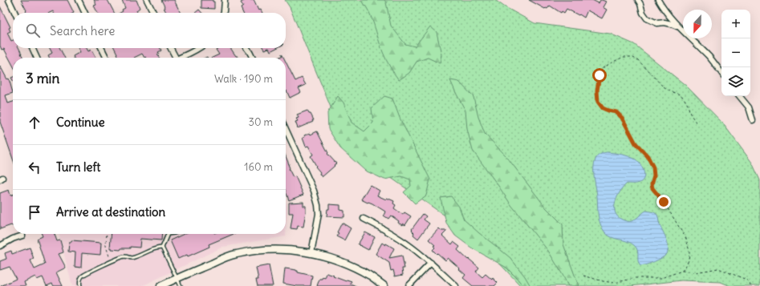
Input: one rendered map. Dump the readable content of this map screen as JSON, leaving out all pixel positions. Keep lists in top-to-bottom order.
{
  "north": "bottom",
  "page": {
    "map_buttons": ["+", "−"],
    "search": "Search here",
    "heading": ["3 min", "Walk · 190 m"],
    "list": [
      ["Continue", "30 m"],
      ["Turn left", "160 m"],
      "Arrive at destination"
    ]
  }
}
